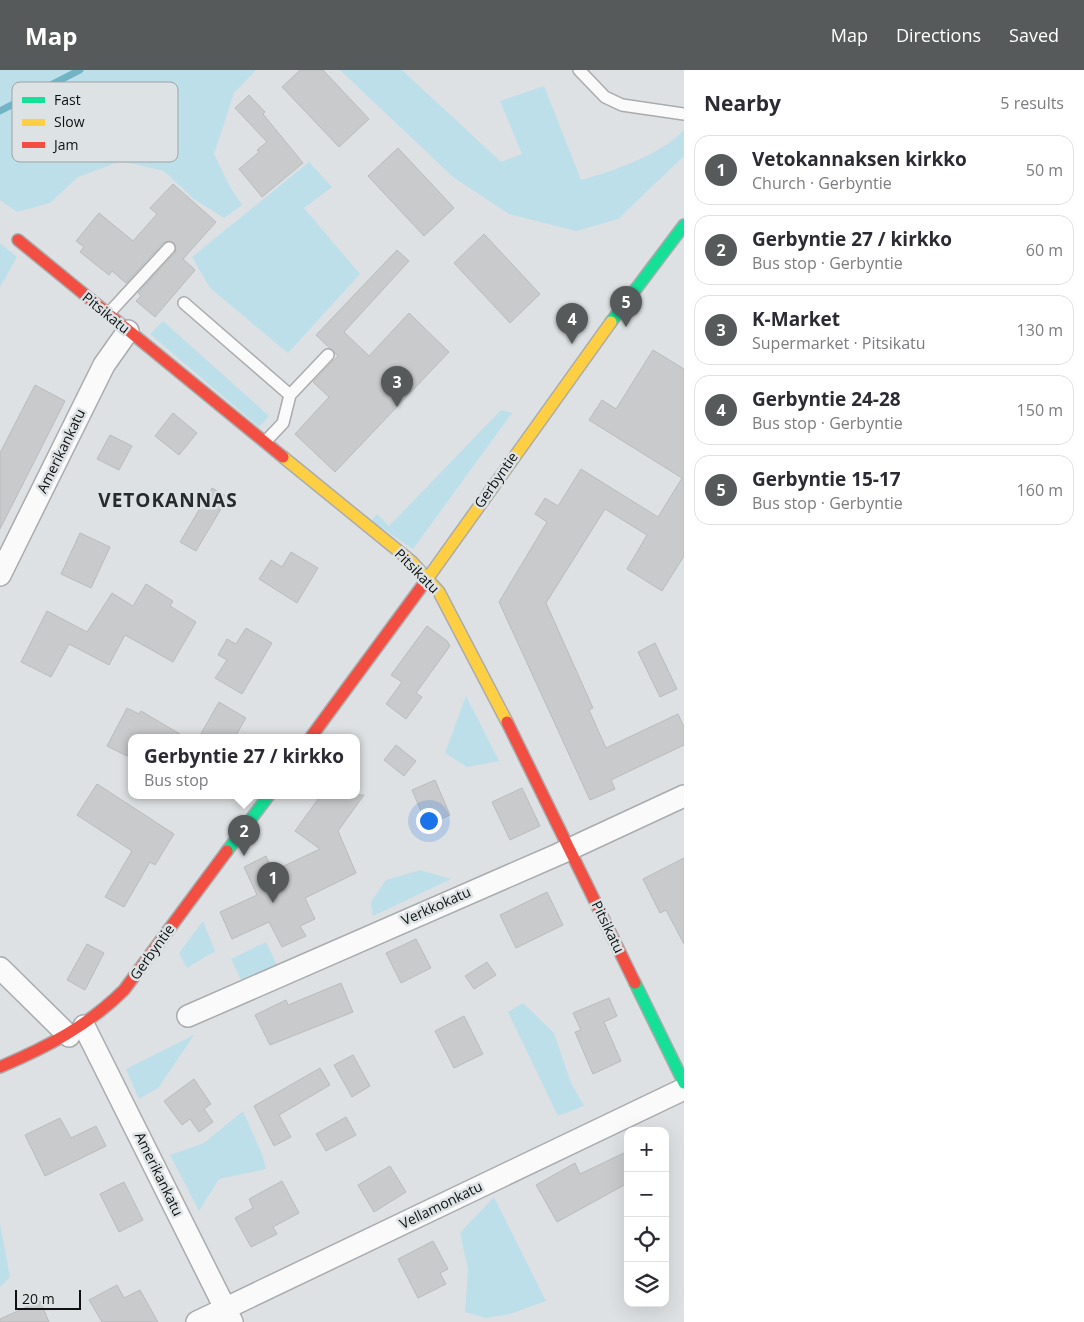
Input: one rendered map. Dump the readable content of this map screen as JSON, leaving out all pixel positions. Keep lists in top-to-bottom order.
{
  "streets": {
    "street": [
      "Pitsikatu",
      "Amerikankatu",
      "Gerbyntie",
      "Verkkokatu",
      "Vellamonkatu"
    ]
  },
  "crossings": [
    ["Pitsikatu", "Amerikankatu"],
    ["Pitsikatu", "Gerbyntie"],
    ["Pitsikatu", "Verkkokatu"],
    ["Amerikankatu", "Gerbyntie"],
    ["Amerikankatu", "Vellamonkatu"]
  ],
  "districts": ["VETOKANNAS"],
  "legend": ["Fast", "Slow", "Jam"],
  "scale_bar": "20 m",
  "page": {
    "header": "Map",
    "nav": ["Map", "Directions", "Saved"],
    "heading": ["Nearby", "5 results"],
    "list": [
      {
        "mark": "1",
        "name": "Vetokannaksen kirkko",
        "note": "Church · Gerbyntie",
        "value": "50 m"
      },
      {
        "mark": "2",
        "name": "Gerbyntie 27 / kirkko",
        "note": "Bus stop · Gerbyntie",
        "value": "60 m"
      },
      {
        "mark": "3",
        "name": "K-Market",
        "note": "Supermarket · Pitsikatu",
        "value": "130 m"
      },
      {
        "mark": "4",
        "name": "Gerbyntie 24-28",
        "note": "Bus stop · Gerbyntie",
        "value": "150 m"
      },
      {
        "mark": "5",
        "name": "Gerbyntie 15-17",
        "note": "Bus stop · Gerbyntie",
        "value": "160 m"
      }
    ],
    "pins": [
      "5",
      "4",
      "3",
      "2",
      "1"
    ],
    "popup": ["Gerbyntie 27 / kirkko", "Bus stop"],
    "map_buttons": ["+", "−"],
    "scale": "20 m"
  }
}
